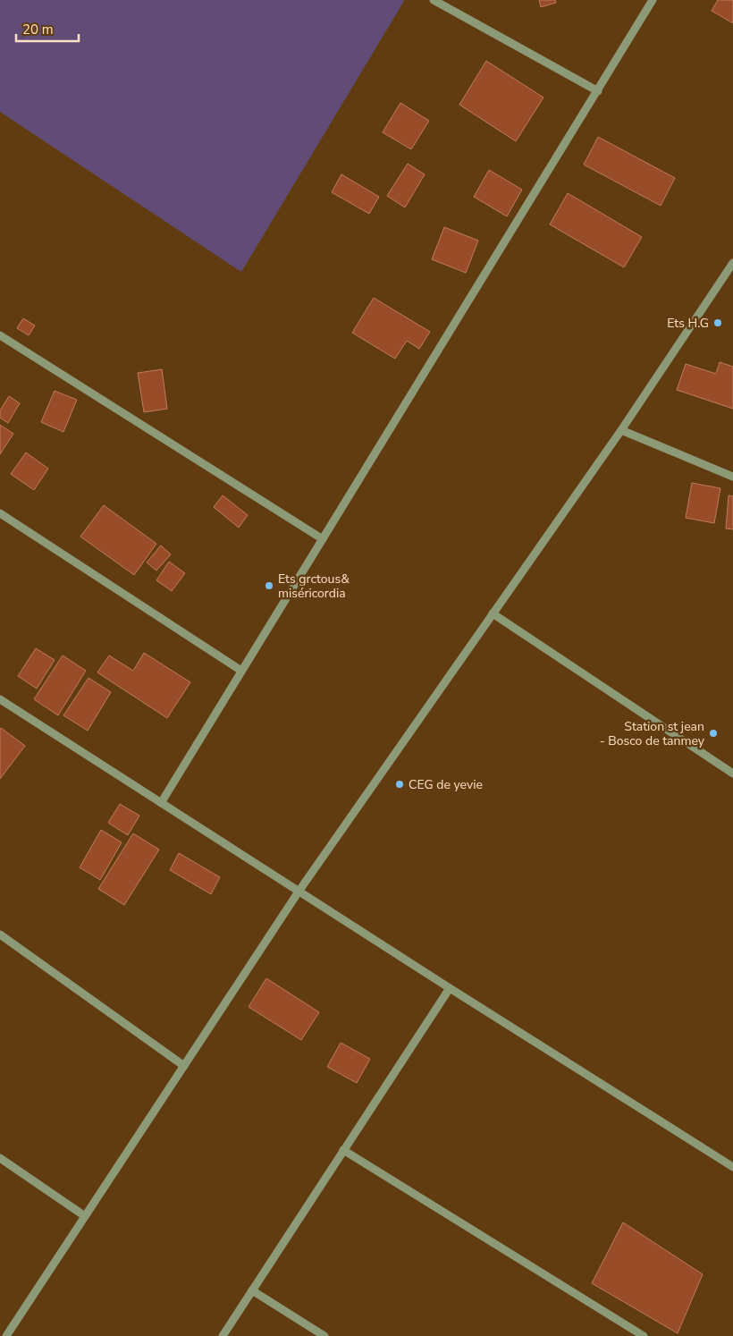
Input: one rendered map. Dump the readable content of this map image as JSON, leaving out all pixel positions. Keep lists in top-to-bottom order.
{
  "places": [
    "Ets H.G",
    "Ets grctous& miséricordia",
    "Station st jean - Bosco de tanmey",
    "CEG de yevie"
  ],
  "scale_bar": "20 m"
}
